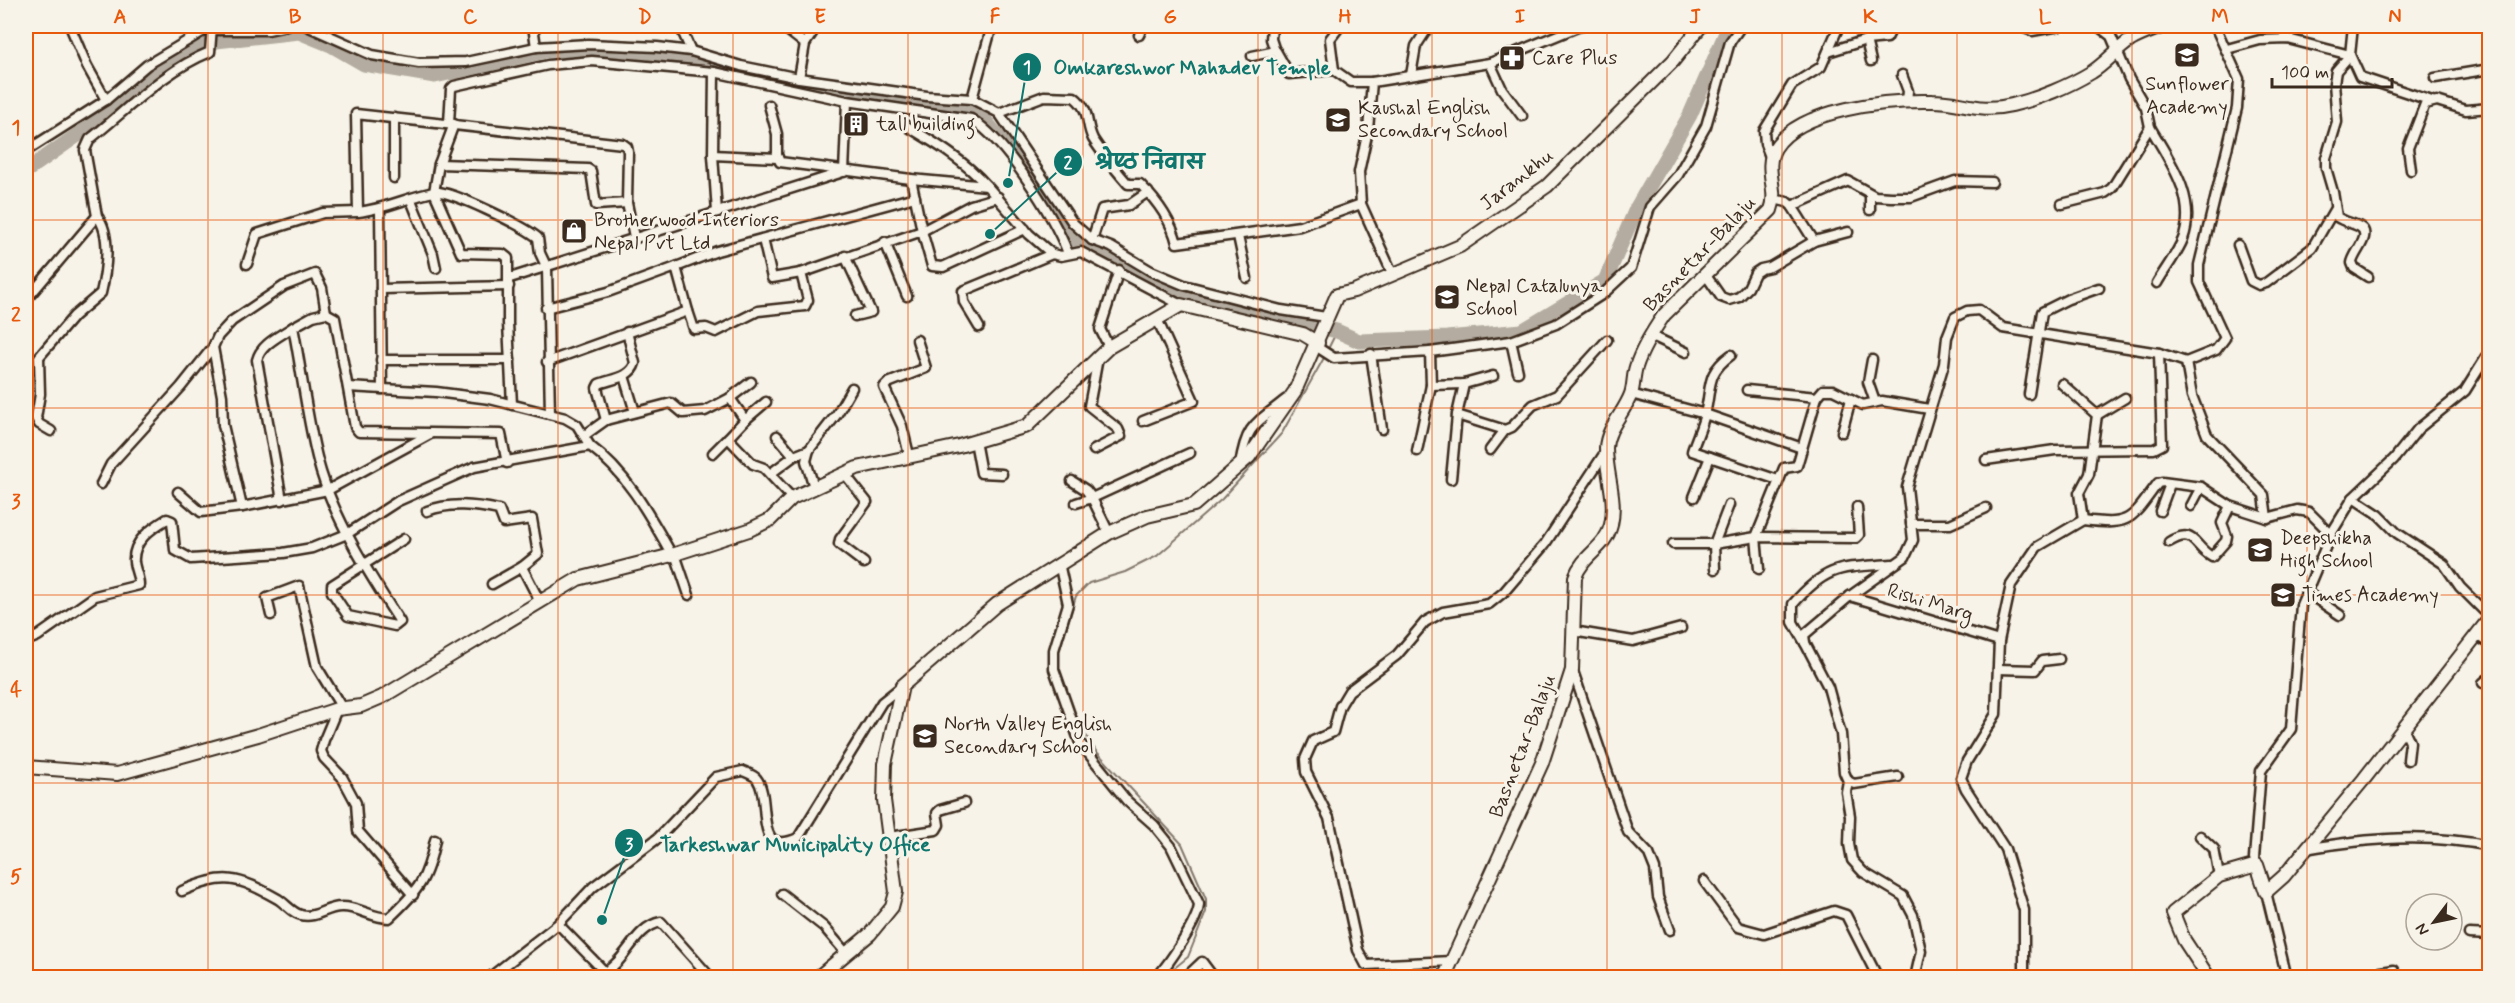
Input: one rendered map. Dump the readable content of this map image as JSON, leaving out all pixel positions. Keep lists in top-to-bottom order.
{
  "streets": {
    "street": ["Jarankhu", "Basnetar-Balaju", "Rishi Marg"]
  },
  "places": {
    "school or university": [
      "Sunflower Academy",
      "Kaushal English Secondary School",
      "Nepal Catalunya School",
      "Deepshikha High School",
      "Times Academy",
      "North Valley English Secondary School"
    ],
    "pharmacy": ["Care Plus"],
    "building": ["tall building"],
    "other": ["Omkareshwor Mahadev Temple", "श्रेष्ठ निवास", "Tarkeshwar Municipality Office"],
    "shop": ["Brotherwood Interiors Nepal Pvt Ltd"]
  },
  "scale_bar": "100 m",
  "north": "bottom left",
  "grid": {
    "columns": [
      "A",
      "B",
      "C",
      "D",
      "E",
      "F",
      "G",
      "H",
      "I",
      "J",
      "K",
      "L",
      "M",
      "N"
    ],
    "rows": [
      "1",
      "2",
      "3",
      "4",
      "5"
    ]
  }
}
